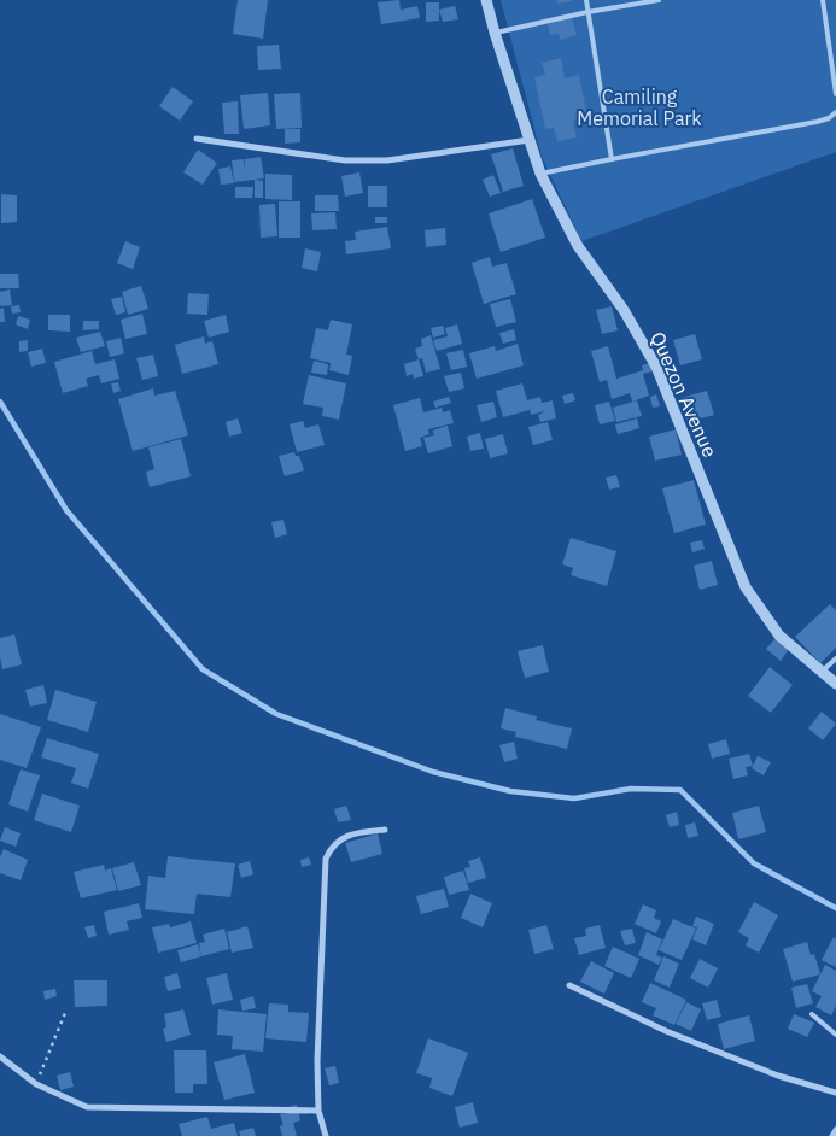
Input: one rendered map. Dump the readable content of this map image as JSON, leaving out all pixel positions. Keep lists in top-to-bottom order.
{
  "streets": {
    "street": ["Quezon Avenue"]
  },
  "parks": ["Camiling Memorial Park"]
}
